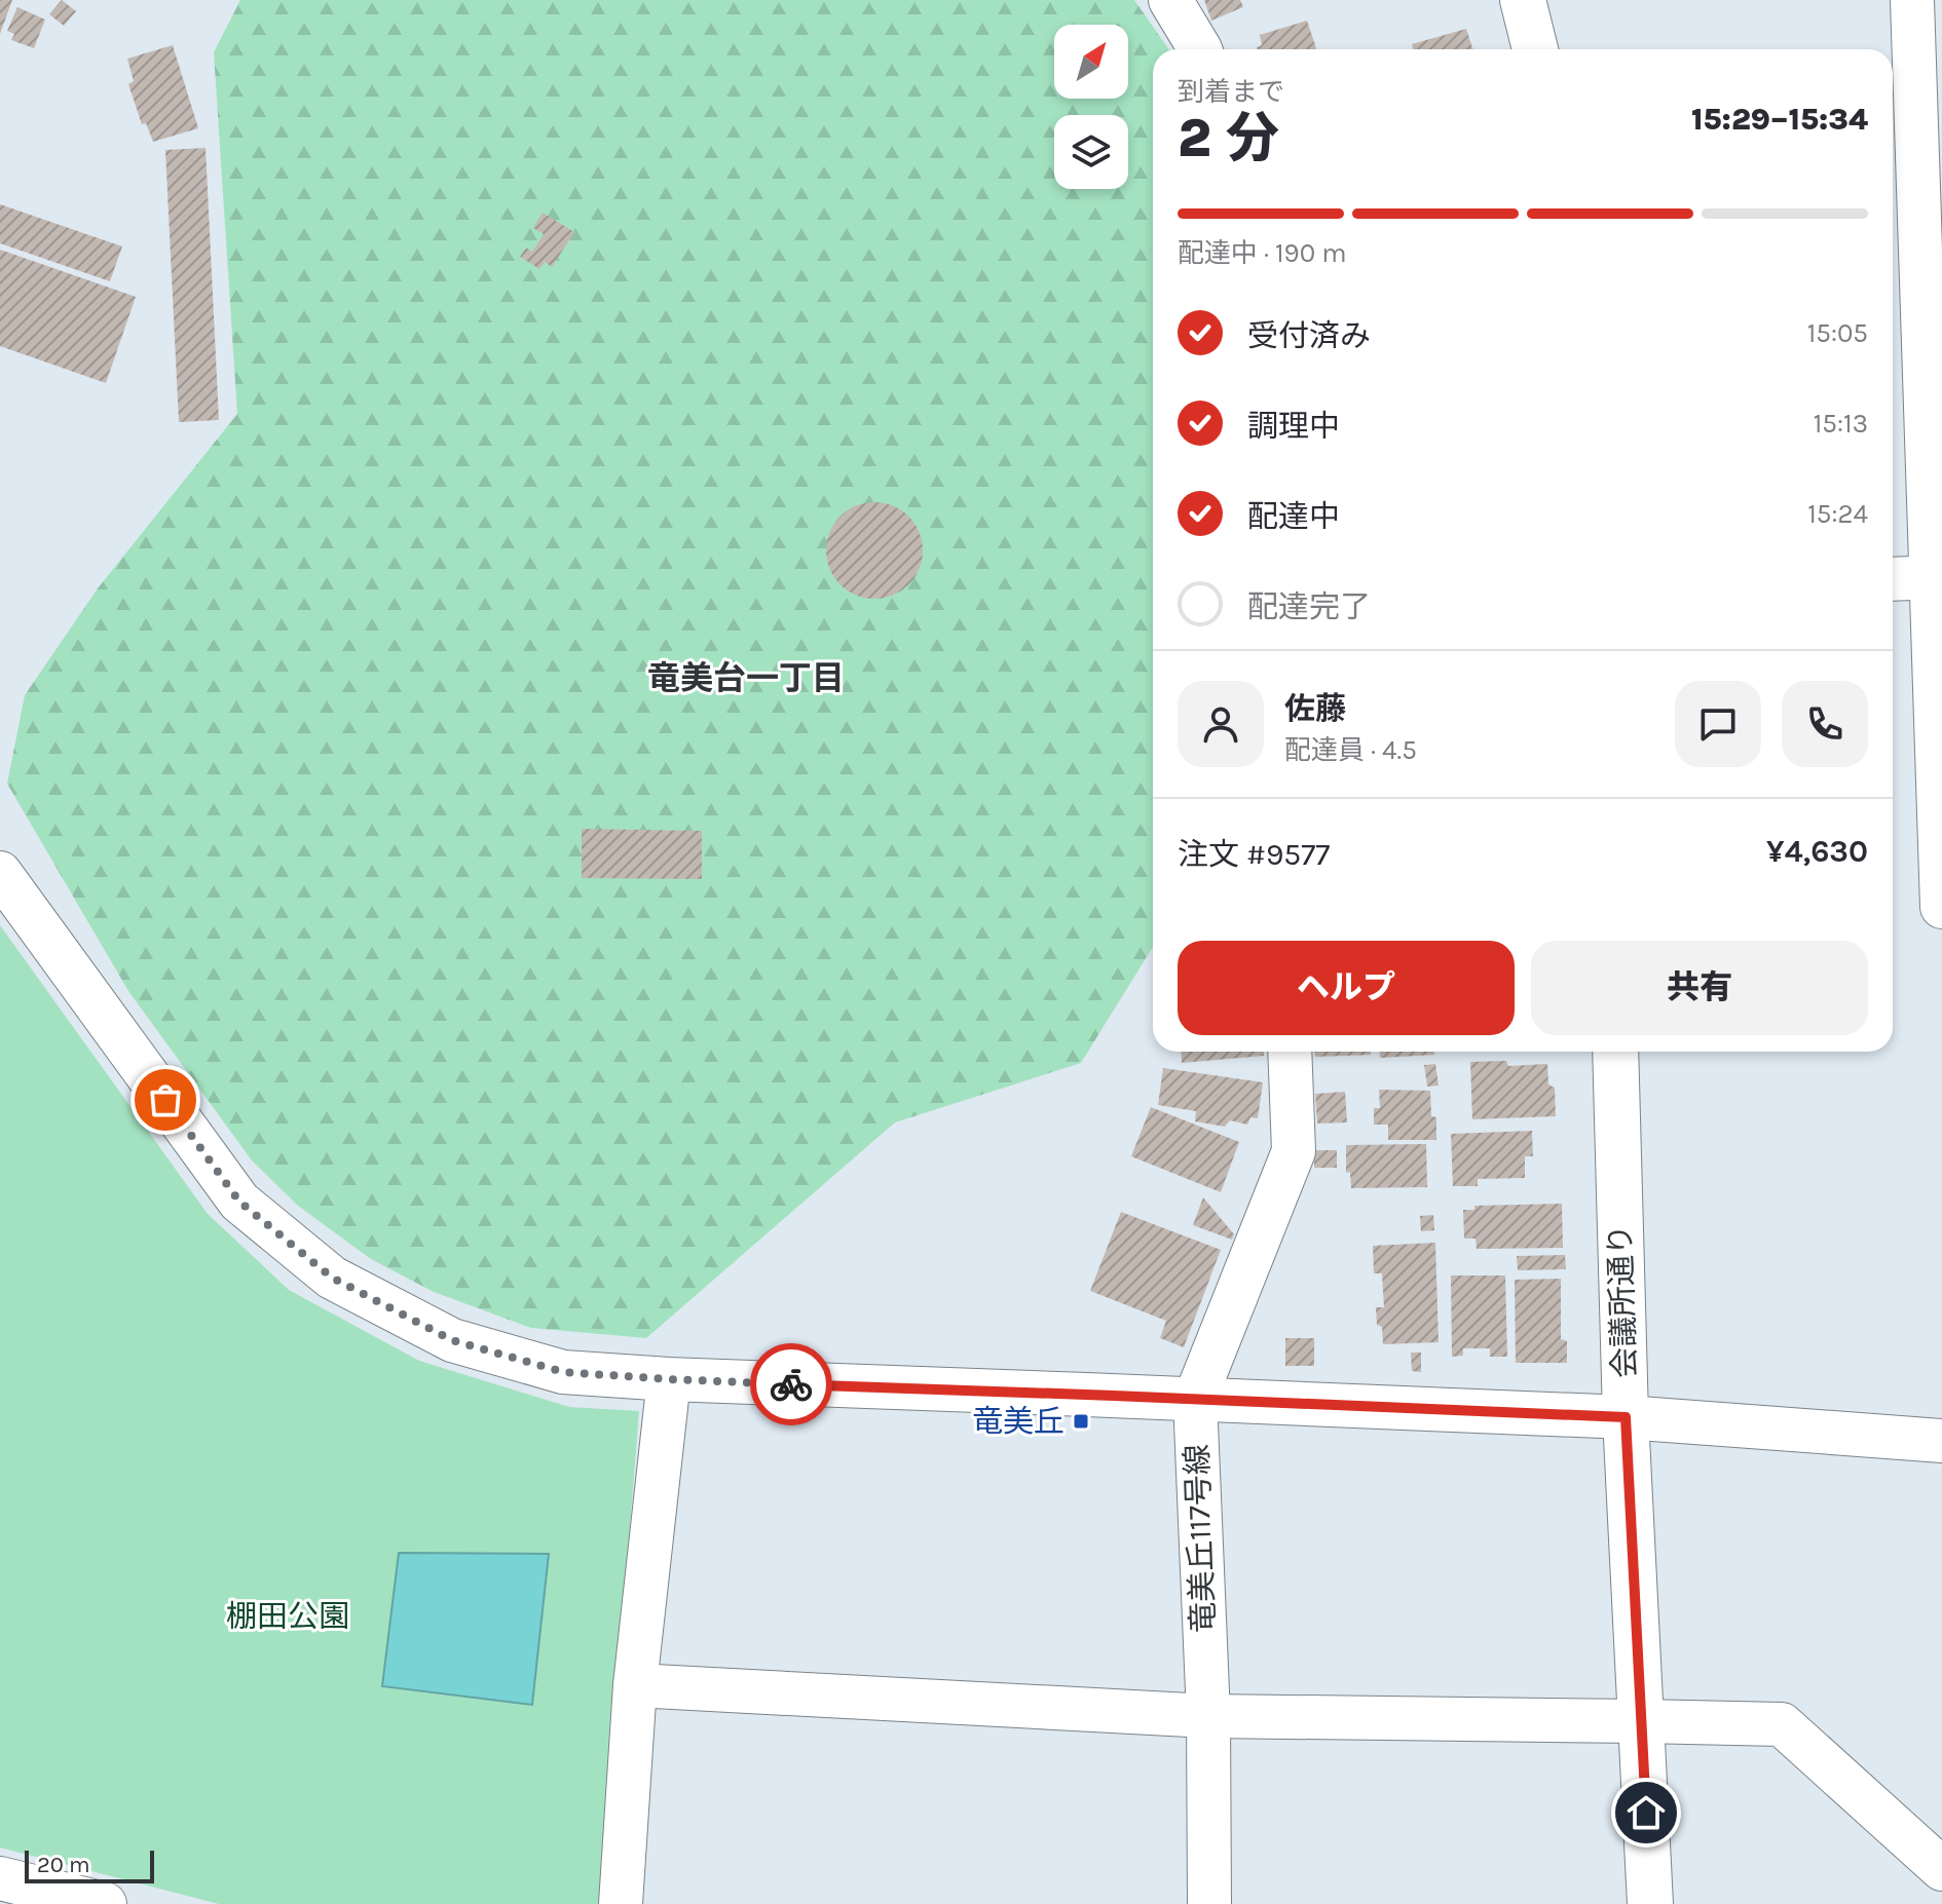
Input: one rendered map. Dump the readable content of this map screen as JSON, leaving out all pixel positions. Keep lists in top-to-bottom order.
{
  "streets": {
    "street": ["会議所通り", "竜美丘117号線"]
  },
  "districts": ["竜美台一丁目"],
  "parks": ["棚田公園"],
  "places": {
    "transit": ["竜美丘"]
  },
  "scale_bar": "20 m",
  "north": "top right",
  "page": {
    "heading": ["2 分", "到着まで", "15:29–15:34"],
    "panel": [
      "佐藤",
      "配達員 · 4.5",
      "注文 #9577",
      "¥4,630"
    ],
    "bar": "配達中 · 190 m",
    "list": [
      ["受付済み", "15:05"],
      ["調理中", "15:13"],
      ["配達中", "15:24"],
      "配達完了"
    ],
    "buttons": ["ヘルプ", "共有"],
    "scale": "20 m"
  }
}
